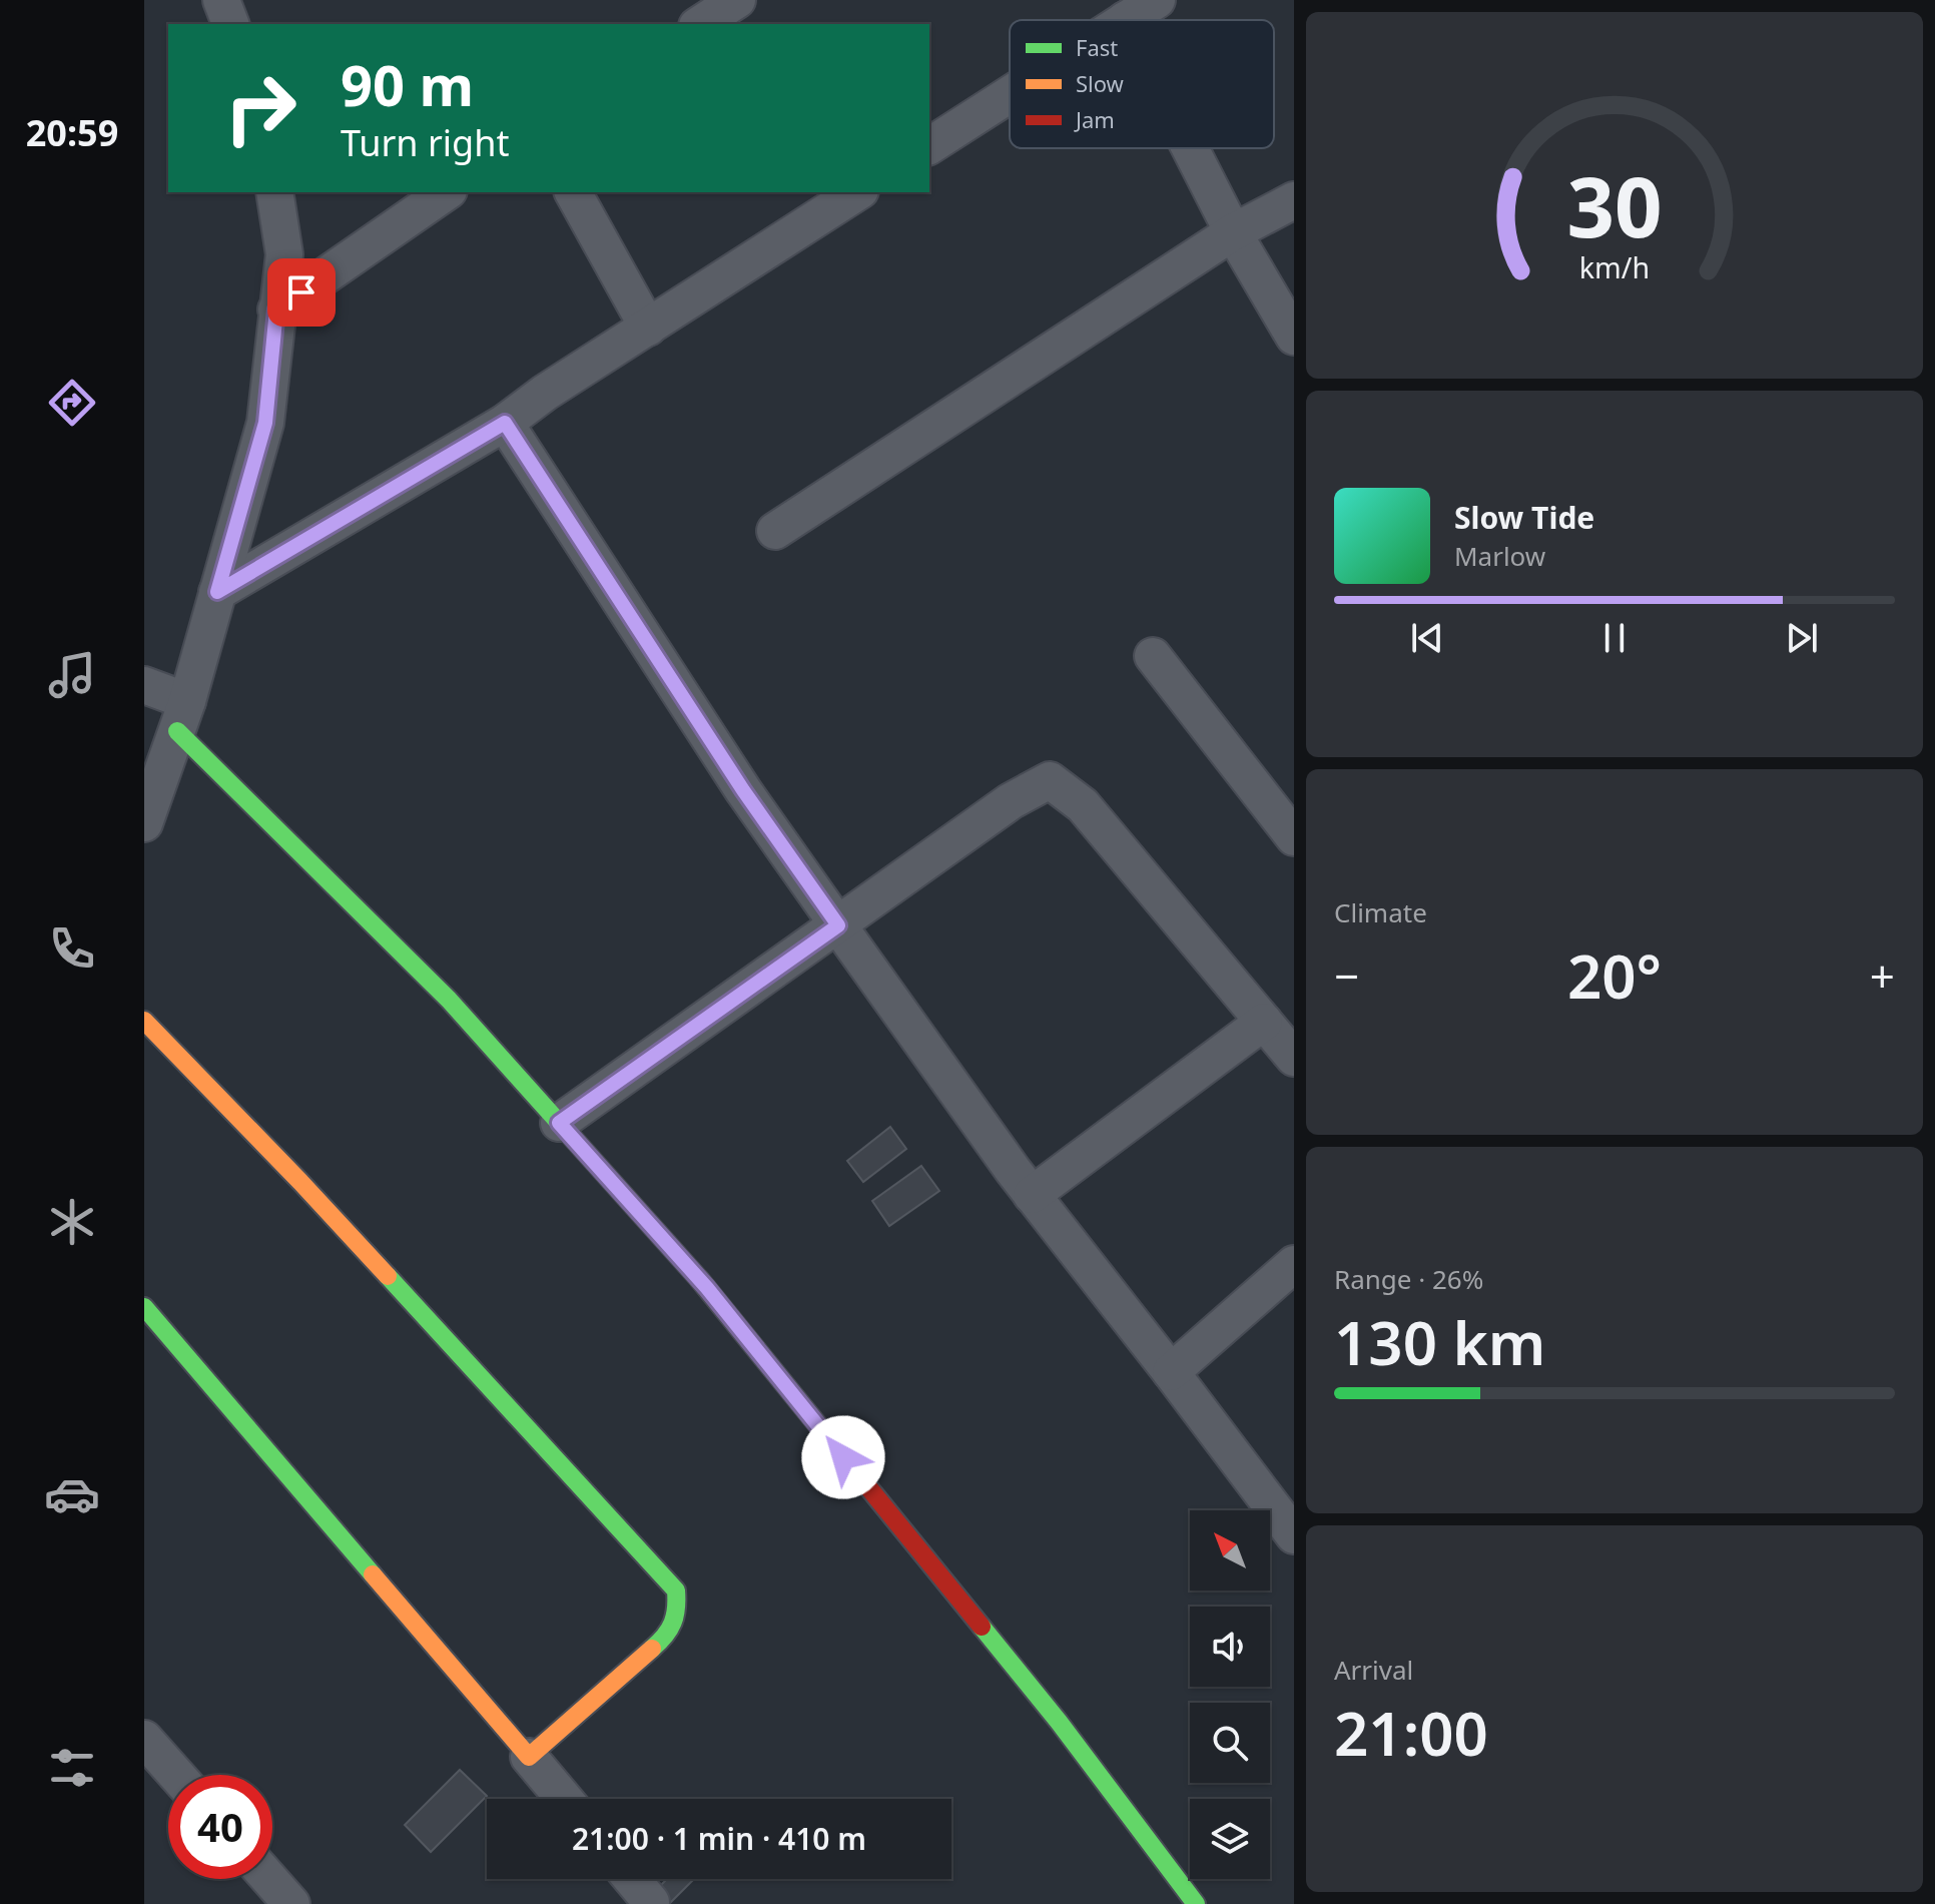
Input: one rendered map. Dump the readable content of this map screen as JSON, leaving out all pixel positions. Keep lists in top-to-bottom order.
{
  "legend": ["Fast", "Slow", "Jam"],
  "north": "top left",
  "page": {
    "tabs": "20:59",
    "turn": ["90 m", "Turn right"],
    "song": ["Slow Tide", "Marlow"],
    "tile": [
      "Climate",
      ["Range · 26%", "130 km"],
      ["Arrival", "21:00"]
    ],
    "heat": ["−", "20°", "+"],
    "limit": "40",
    "trip": "21:00 · 1 min · 410 m",
    "gauge": ["30", "km/h"]
  }
}
